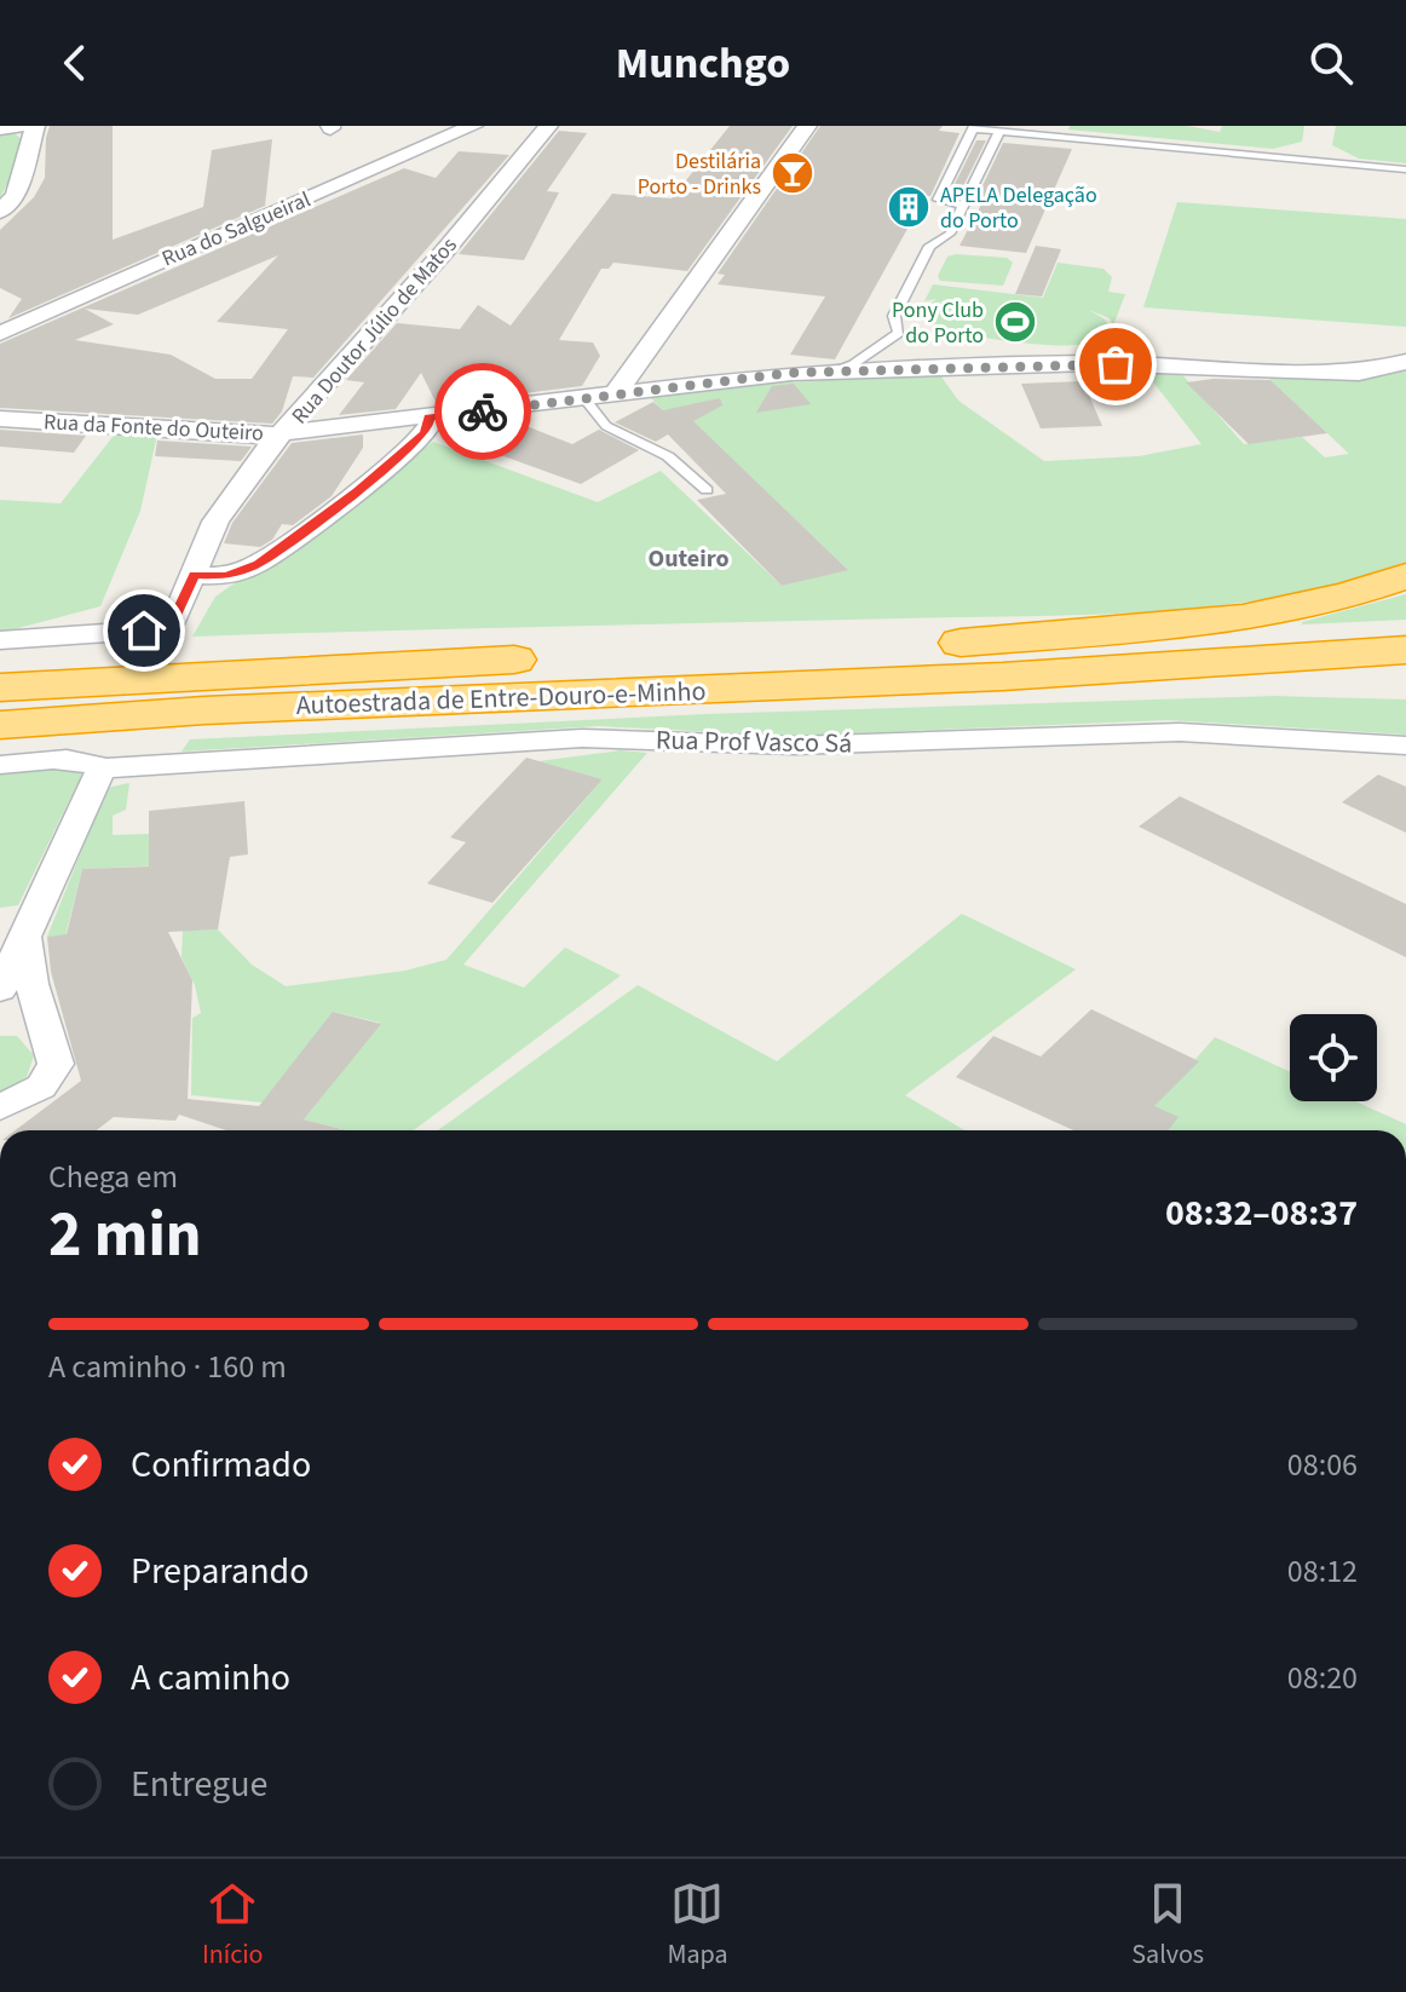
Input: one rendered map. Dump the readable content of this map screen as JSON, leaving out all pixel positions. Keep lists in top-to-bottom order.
{
  "streets": {
    "highway": ["Autoestrada de Entre-Douro-e-Minho"],
    "street": [
      "Rua do Salgueiral",
      "Rua Doutor Júlio de Matos",
      "Rua da Fonte do Outeiro",
      "Rua Prof Vasco Sá"
    ]
  },
  "crossings": [
    ["Rua Doutor Júlio de Matos", "Rua da Fonte do Outeiro"]
  ],
  "districts": ["Outeiro"],
  "places": {
    "bar": ["Destilária Porto - Drinks"],
    "building": ["APELA Delegação do Porto"],
    "sports": ["Pony Club do Porto"]
  },
  "page": {
    "header": "Munchgo",
    "heading": ["2 min", "Chega em", "08:32–08:37"],
    "bar": "A caminho · 160 m",
    "list": [
      ["Confirmado", "08:06"],
      ["Preparando", "08:12"],
      ["A caminho", "08:20"],
      "Entregue"
    ],
    "tabs": ["Início", "Mapa", "Salvos"]
  }
}
